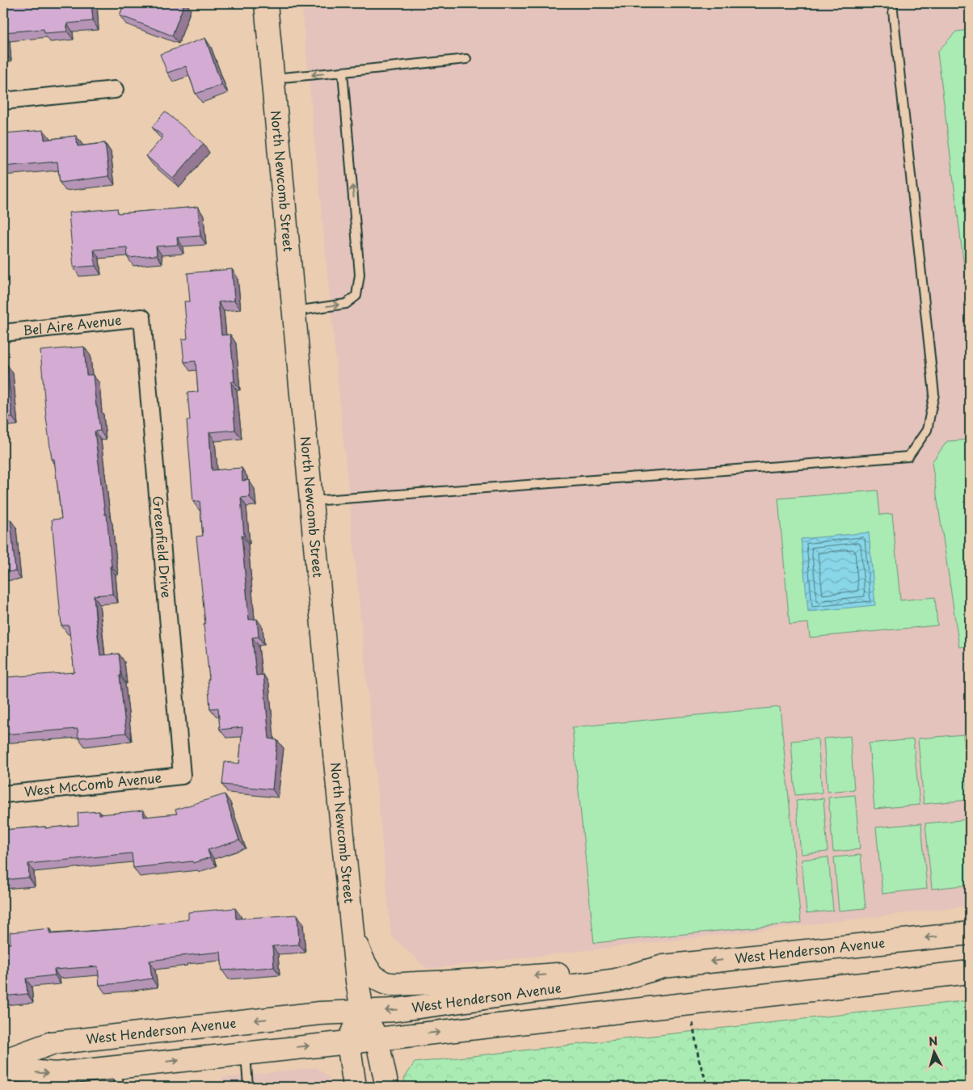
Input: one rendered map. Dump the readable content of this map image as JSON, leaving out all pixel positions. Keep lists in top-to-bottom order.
{
  "streets": {
    "main road": ["North Newcomb Street", "West Henderson Avenue"],
    "street": ["Bel Aire Avenue", "Greenfield Drive", "West McComb Avenue"]
  },
  "crossings": [
    ["North Newcomb Street", "West Henderson Avenue"],
    ["Bel Aire Avenue", "Greenfield Drive"],
    ["Greenfield Drive", "West McComb Avenue"]
  ],
  "north": "top"
}
